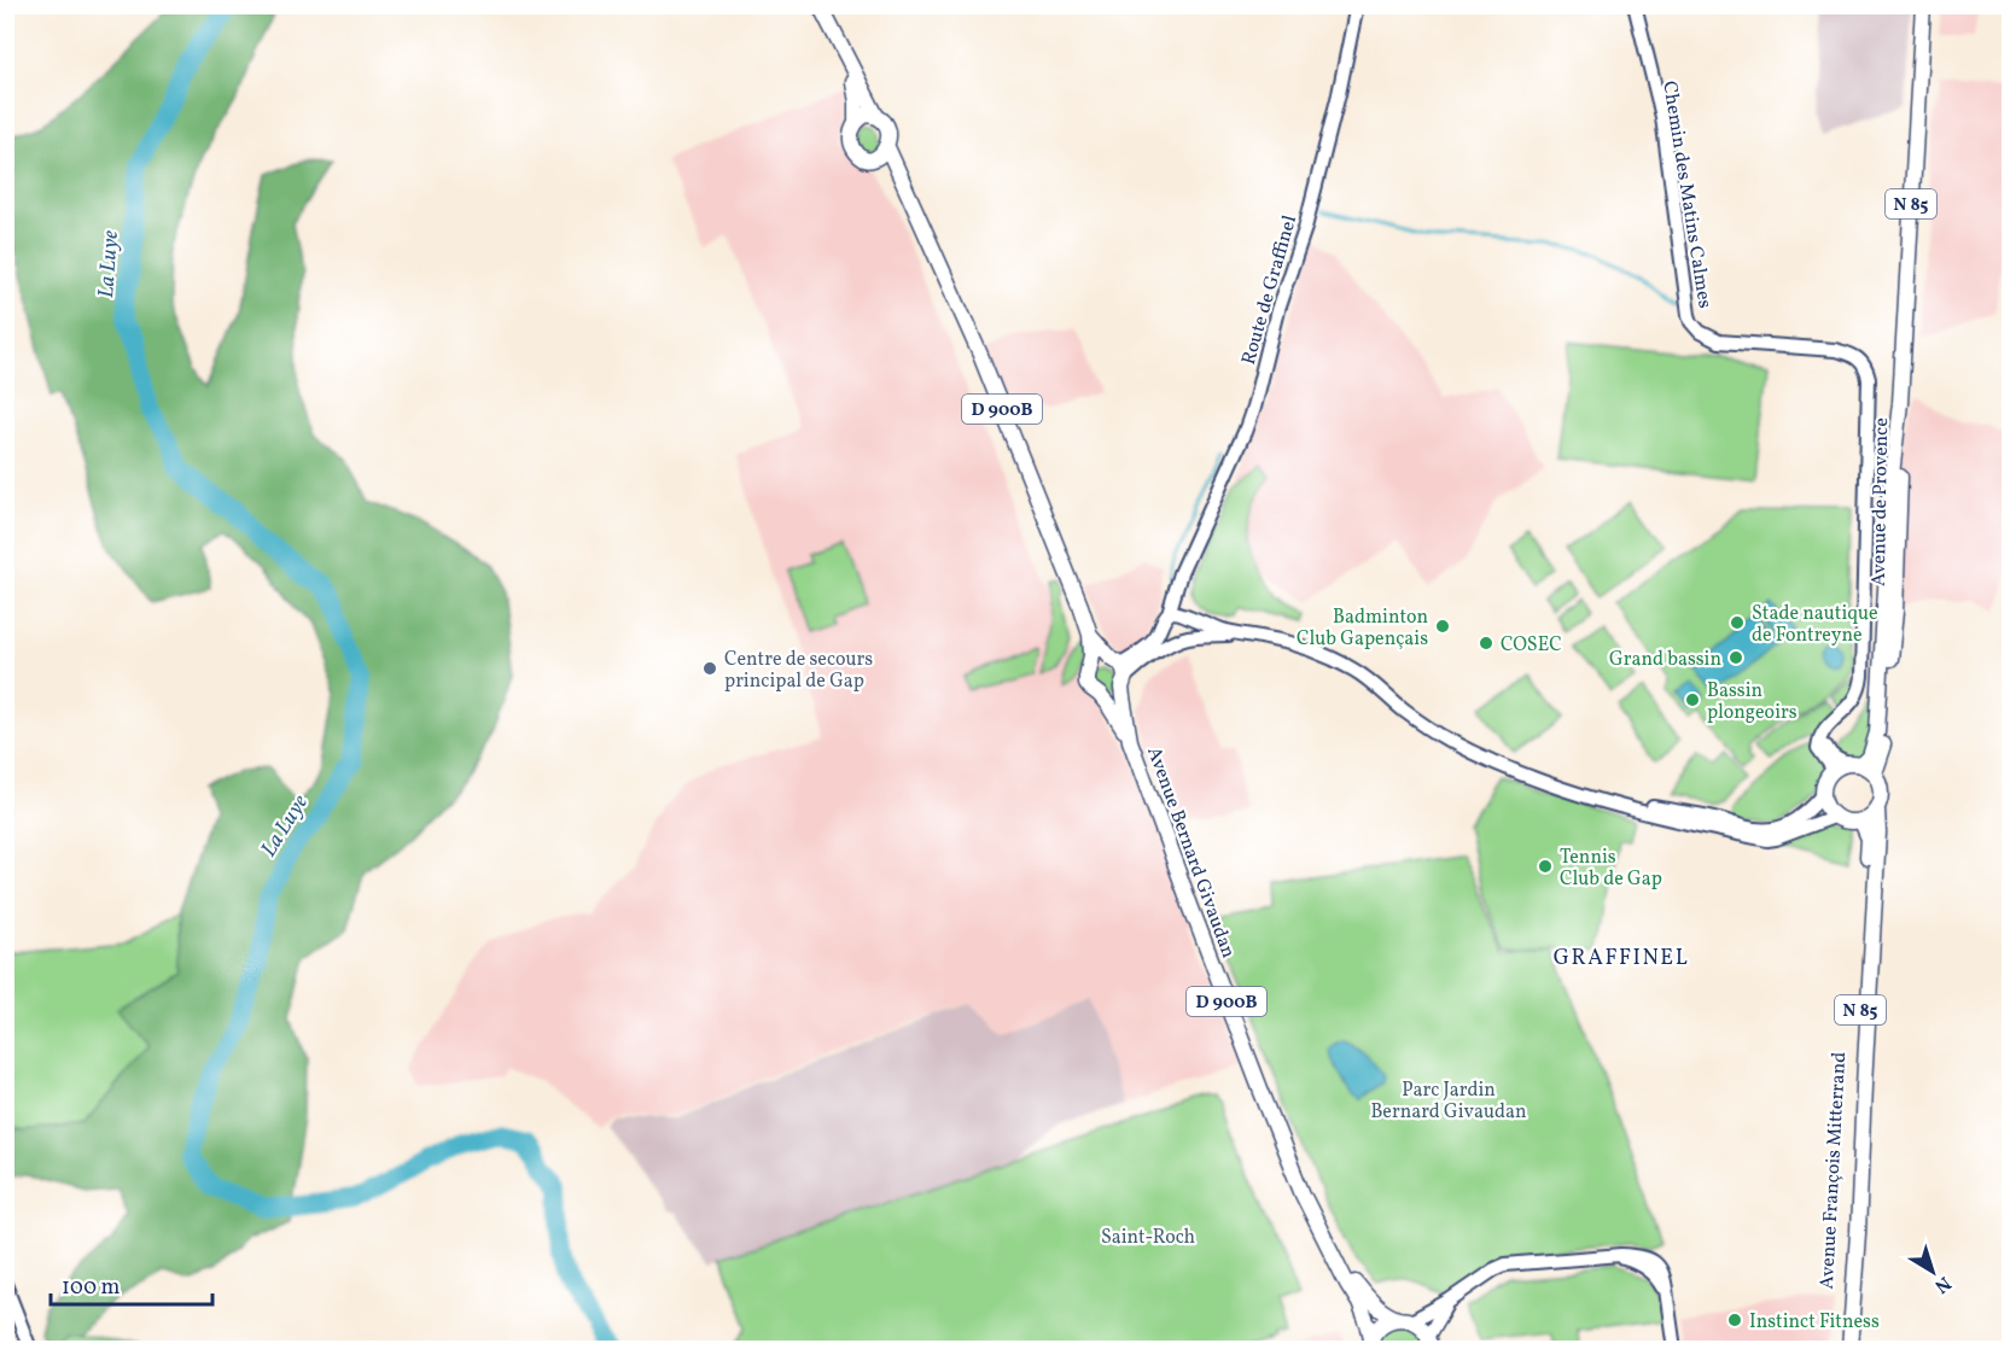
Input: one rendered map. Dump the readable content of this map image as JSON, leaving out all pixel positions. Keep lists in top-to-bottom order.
{
  "streets": {
    "main road": [
      "N 85",
      "D 900B",
      "Avenue de Provence",
      "Avenue Bernard Givaudan",
      "Avenue François Mitterrand"
    ],
    "street": ["Chemin des Matins Calmes", "Route de Graffinel"]
  },
  "crossings": [
    ["Chemin des Matins Calmes", "N 85"],
    ["Chemin des Matins Calmes", "Avenue de Provence"],
    ["Chemin des Matins Calmes", "Avenue François Mitterrand"],
    ["N 85", "Avenue de Provence"],
    ["N 85", "Avenue François Mitterrand"],
    ["D 900B", "Avenue Bernard Givaudan"],
    ["Avenue de Provence", "Avenue François Mitterrand"]
  ],
  "districts": ["GRAFFINEL"],
  "water": ["La Luye"],
  "parks": ["Parc Jardin Bernard Givaudan", "Saint-Roch"],
  "places": [
    "Stade nautique de Fontreyne",
    "Badminton Club Gapençais",
    "COSEC",
    "Grand bassin",
    "Centre de secours principal de Gap",
    "Bassin plongeoirs",
    "Tennis Club de Gap",
    "Instinct Fitness"
  ],
  "scale_bar": "100 m",
  "north": "bottom right"
}
